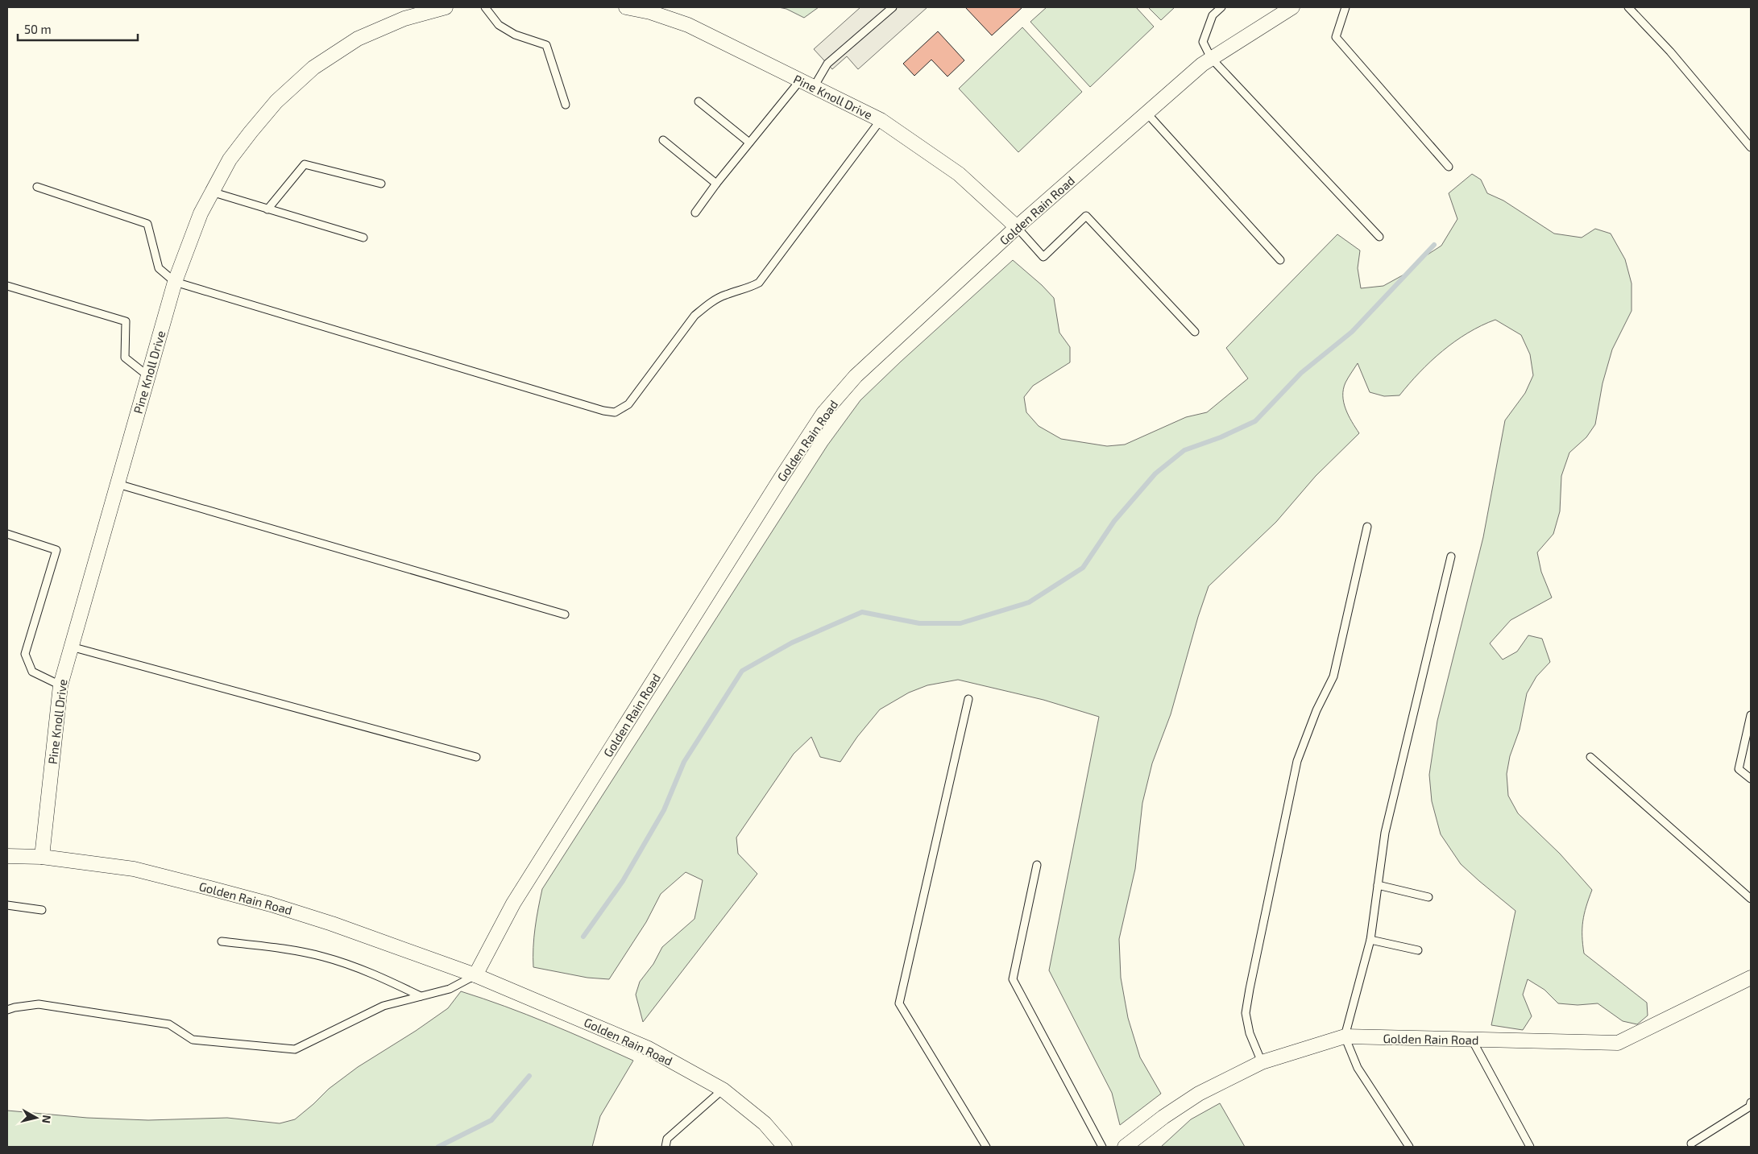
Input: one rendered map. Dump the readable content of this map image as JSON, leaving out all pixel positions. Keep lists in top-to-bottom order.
{
  "streets": {
    "street": ["Pine Knoll Drive", "Golden Rain Road"]
  },
  "crossings": [
    ["Pine Knoll Drive", "Golden Rain Road"]
  ],
  "scale_bar": "50 m",
  "north": "right"
}
